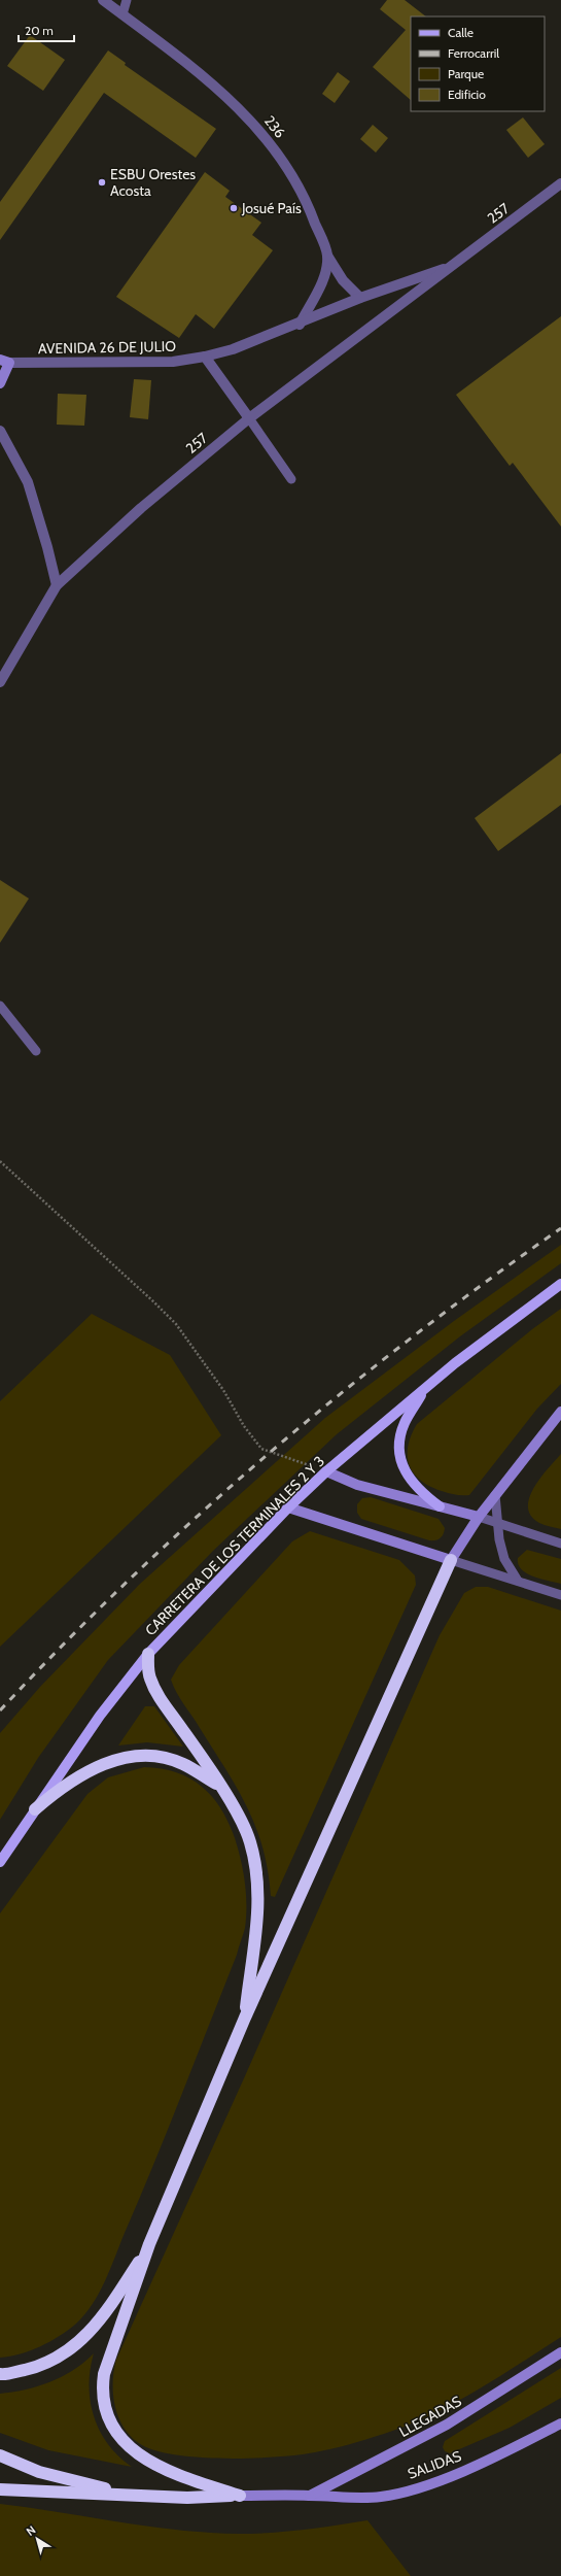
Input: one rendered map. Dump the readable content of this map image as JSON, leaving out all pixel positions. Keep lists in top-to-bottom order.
{
  "streets": {
    "main road": [
      "AVENIDA 26 DE JULIO",
      "CARRETERA DE LOS TERMINALES 2 Y 3",
      "LLEGADAS",
      "SALIDAS"
    ],
    "street": ["236", "257"]
  },
  "crossings": [
    ["236", "257"],
    ["257", "AVENIDA 26 DE JULIO"],
    ["LLEGADAS", "SALIDAS"]
  ],
  "places": ["ESBU Orestes Acosta", "Josué País"],
  "legend": [
    "Calle",
    "Ferrocarril",
    "Parque",
    "Edificio"
  ],
  "scale_bar": "20 m",
  "north": "top left"
}
